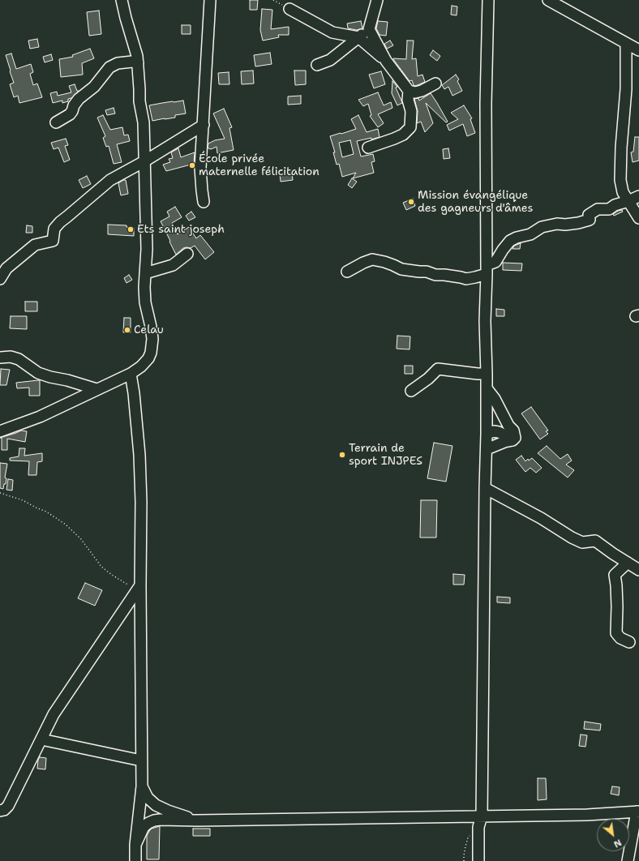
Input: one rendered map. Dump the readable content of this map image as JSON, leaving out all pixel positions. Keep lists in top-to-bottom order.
{
  "places": [
    "École privée maternelle félicitation",
    "Mission évangélique des gagneurs d'âmes",
    "Ets saint joseph",
    "Celau",
    "Terrain de sport INJPES"
  ],
  "north": "bottom right"
}
